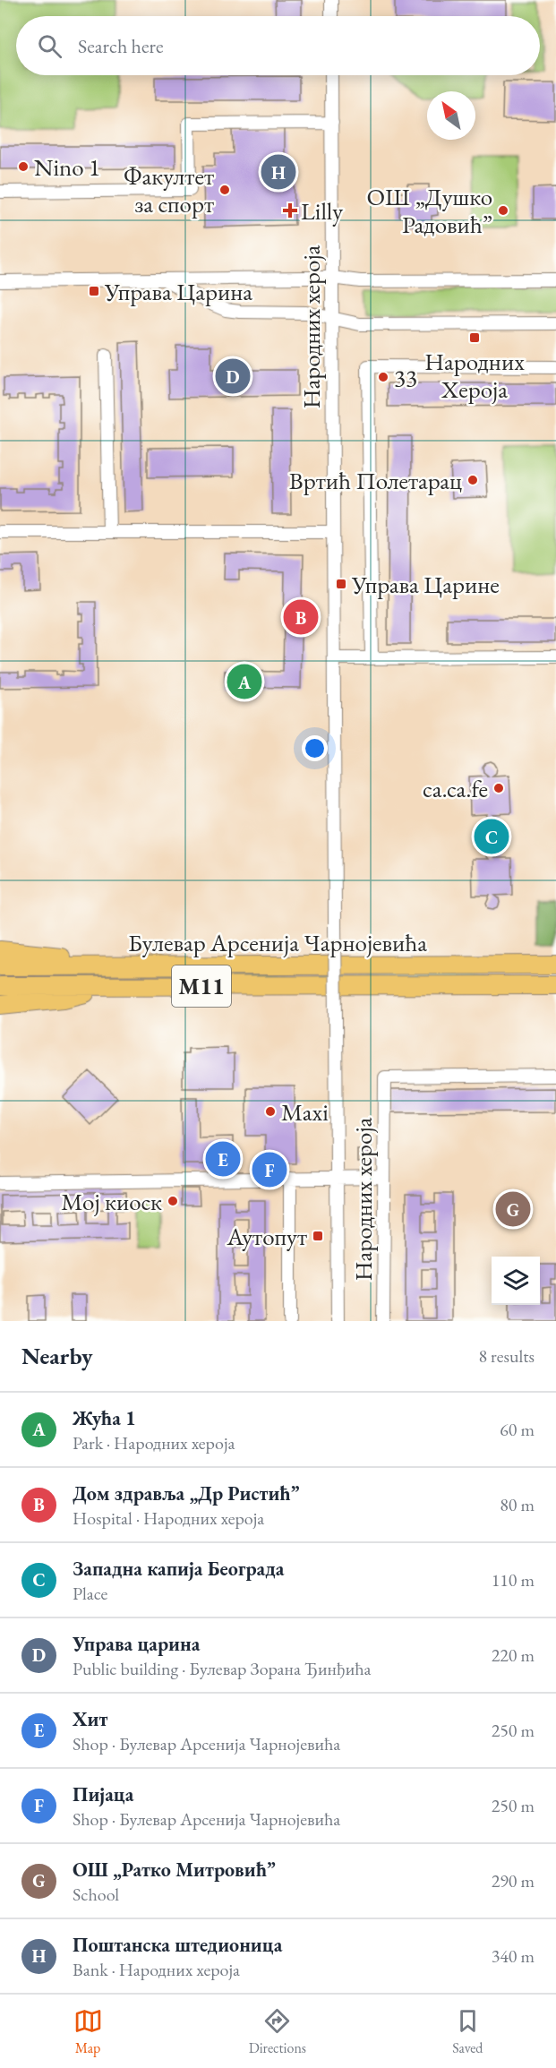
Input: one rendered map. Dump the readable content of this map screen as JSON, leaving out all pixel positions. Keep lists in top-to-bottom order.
{
  "streets": {
    "highway": ["Булевар Арсенија Чарнојевића", "M11"],
    "street": ["Народних хероја"]
  },
  "places": {
    "other": [
      "Nino 1",
      "Факултет за спорт",
      "ОШ „Душко Радовић”",
      "33",
      "Вртић Полетарац",
      "ca.ca.fe",
      "Maxi",
      "Мој киоск"
    ],
    "health": ["Lilly"],
    "transit": [
      "Управа Царина",
      "Народних Хероја",
      "Управа Царине",
      "Аутопут"
    ]
  },
  "north": "top left",
  "page": {
    "search": "Search here",
    "pins": [
      "H",
      "D",
      "B",
      "A",
      "C",
      "E",
      "F",
      "G"
    ],
    "heading": ["Nearby", "8 results"],
    "list": [
      {
        "mark": "A",
        "name": "Жућа 1",
        "note": "Park · Народних хероја",
        "value": "60 m"
      },
      {
        "mark": "B",
        "name": "Дом здравља „Др Ристић”",
        "note": "Hospital · Народних хероја",
        "value": "80 m"
      },
      {
        "mark": "C",
        "name": "Западна капија Београда",
        "note": "Place",
        "value": "110 m"
      },
      {
        "mark": "D",
        "name": "Управа царина",
        "note": "Public building · Булевар Зорана Ђинђића",
        "value": "220 m"
      },
      {
        "mark": "E",
        "name": "Хит",
        "note": "Shop · Булевар Арсенија Чарнојевића",
        "value": "250 m"
      },
      {
        "mark": "F",
        "name": "Пијаца",
        "note": "Shop · Булевар Арсенија Чарнојевића",
        "value": "250 m"
      },
      {
        "mark": "G",
        "name": "ОШ „Ратко Митровић”",
        "note": "School",
        "value": "290 m"
      },
      {
        "mark": "H",
        "name": "Поштанска штедионица",
        "note": "Bank · Народних хероја",
        "value": "340 m"
      }
    ],
    "nav": ["Map", "Directions", "Saved"]
  }
}
